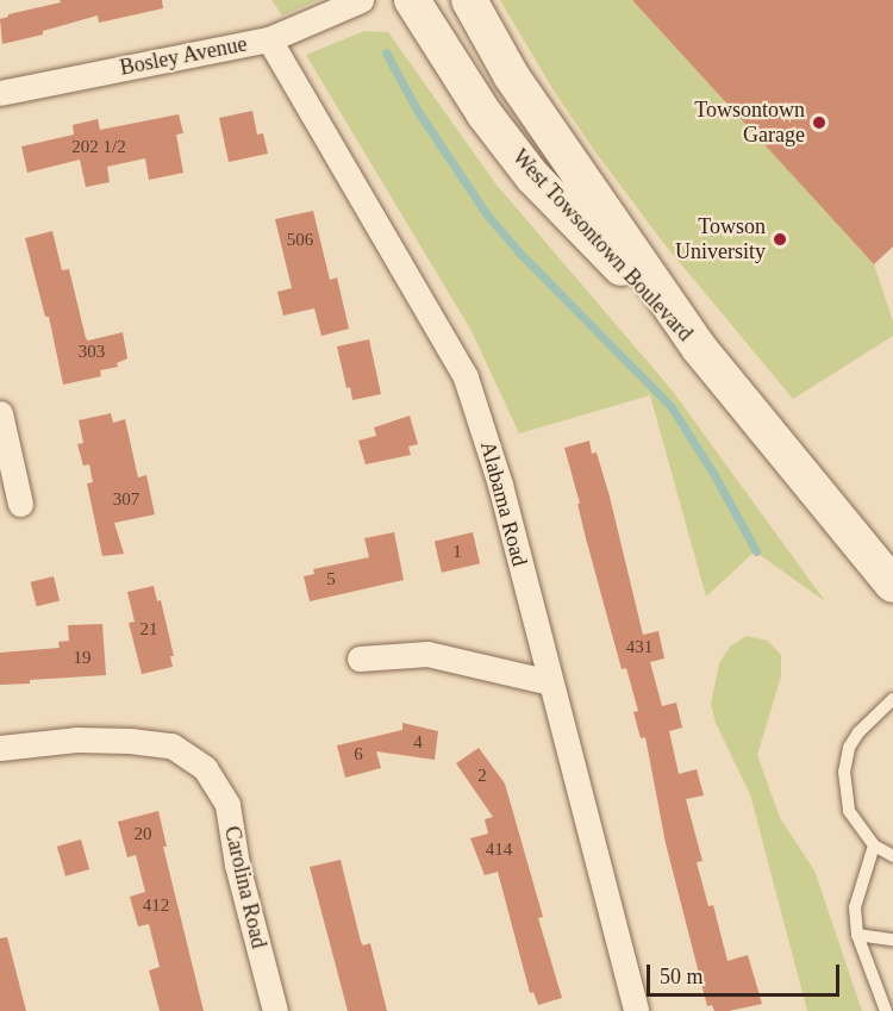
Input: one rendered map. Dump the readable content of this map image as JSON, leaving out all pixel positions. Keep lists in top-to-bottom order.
{
  "streets": {
    "main road": ["West Towsontown Boulevard"],
    "street": ["Bosley Avenue", "Alabama Road", "Carolina Road"]
  },
  "crossings": [
    ["Bosley Avenue", "Alabama Road"]
  ],
  "places": ["Towsontown Garage", "Towson University"],
  "house_numbers": [
    "202 1/2",
    "506",
    "303",
    "307",
    "1",
    "5",
    "21",
    "431",
    "19",
    "4",
    "6",
    "2",
    "20",
    "414",
    "412"
  ],
  "scale_bar": "50 m"
}
